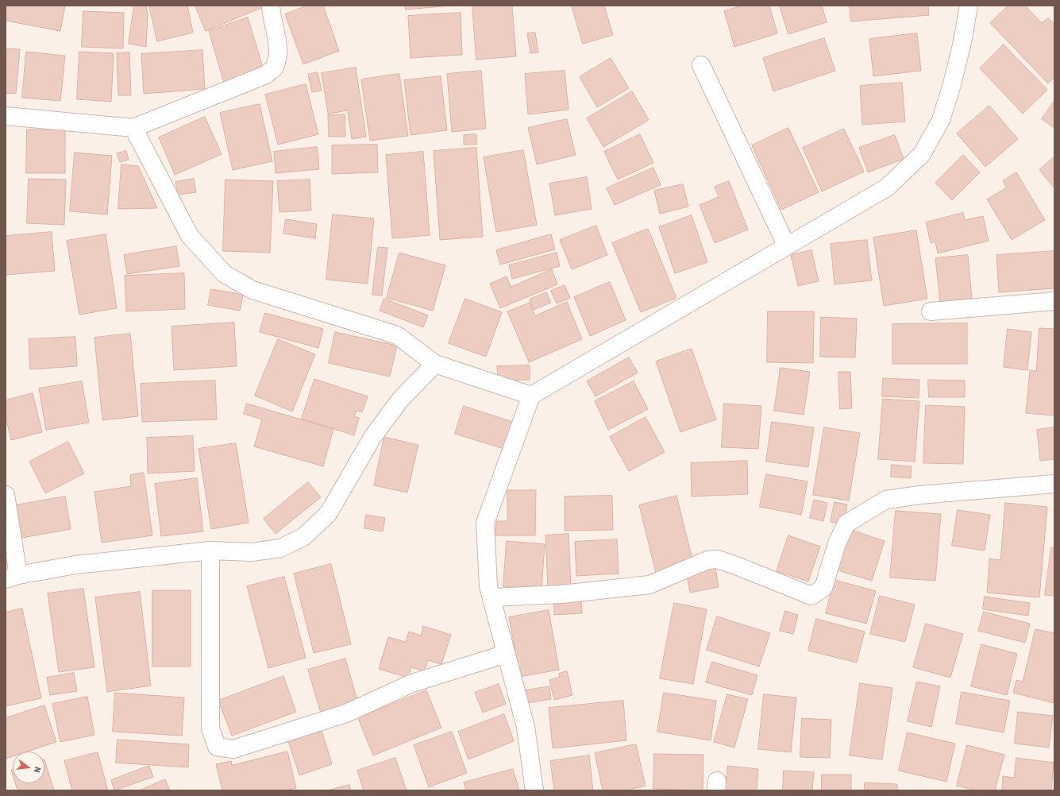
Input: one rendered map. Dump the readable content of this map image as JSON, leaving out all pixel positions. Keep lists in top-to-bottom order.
{
  "north": "right"
}
